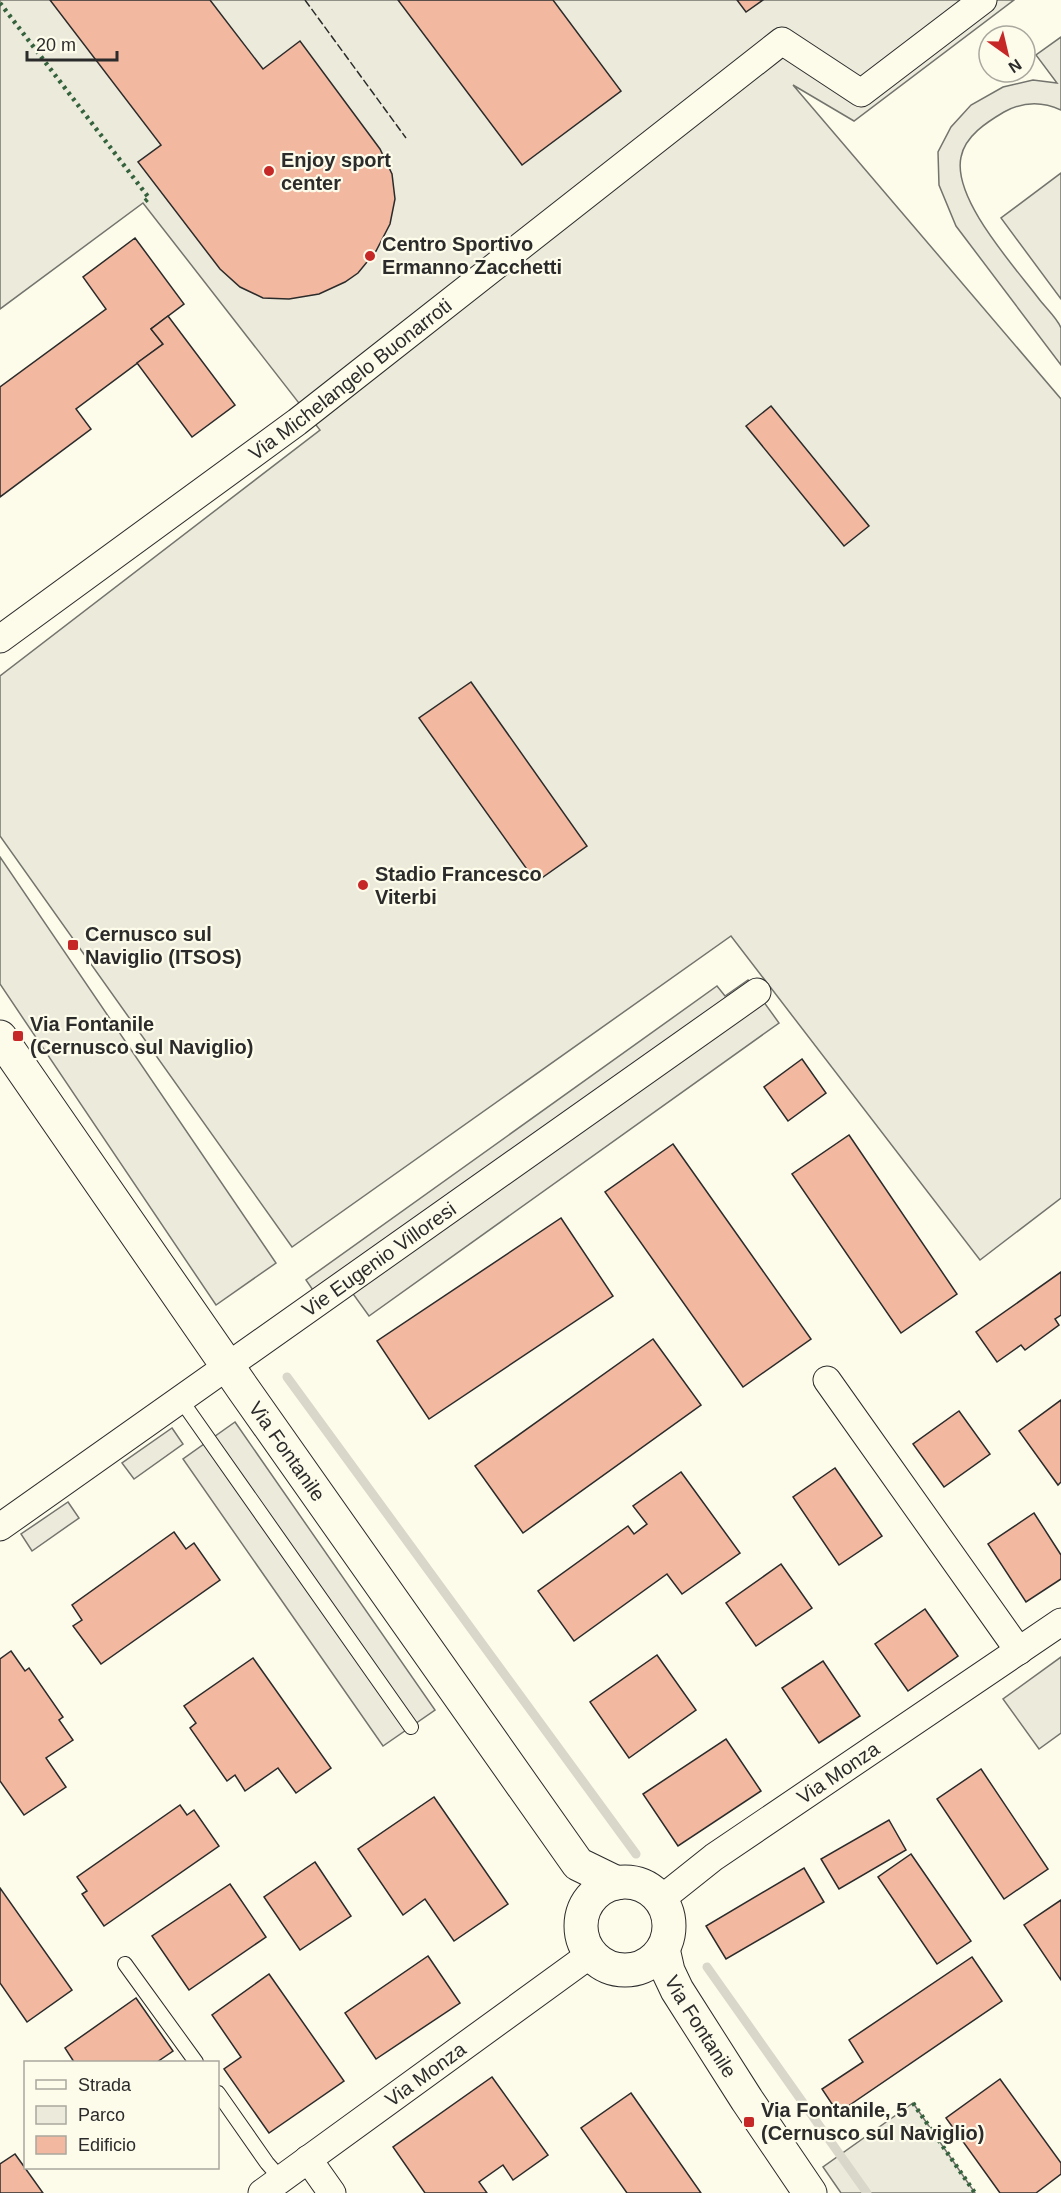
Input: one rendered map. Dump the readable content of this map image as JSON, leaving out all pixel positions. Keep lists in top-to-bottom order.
{
  "streets": {
    "street": [
      "Via Michelangelo Buonarroti",
      "Vie Eugenio Villoresi",
      "Via Fontanile",
      "Via Monza"
    ]
  },
  "crossings": [
    ["Vie Eugenio Villoresi", "Via Fontanile"],
    ["Via Fontanile", "Via Monza"]
  ],
  "places": {
    "other": ["Enjoy sport center", "Centro Sportivo Ermanno Zacchetti", "Stadio Francesco Viterbi"],
    "transit": ["Cernusco sul Naviglio (ITSOS)", "Via Fontanile (Cernusco sul Naviglio)", "Via Fontanile, 5 (Cernusco sul Naviglio)"]
  },
  "legend": ["Strada", "Parco", "Edificio"],
  "scale_bar": "20 m",
  "north": "bottom right"
}
